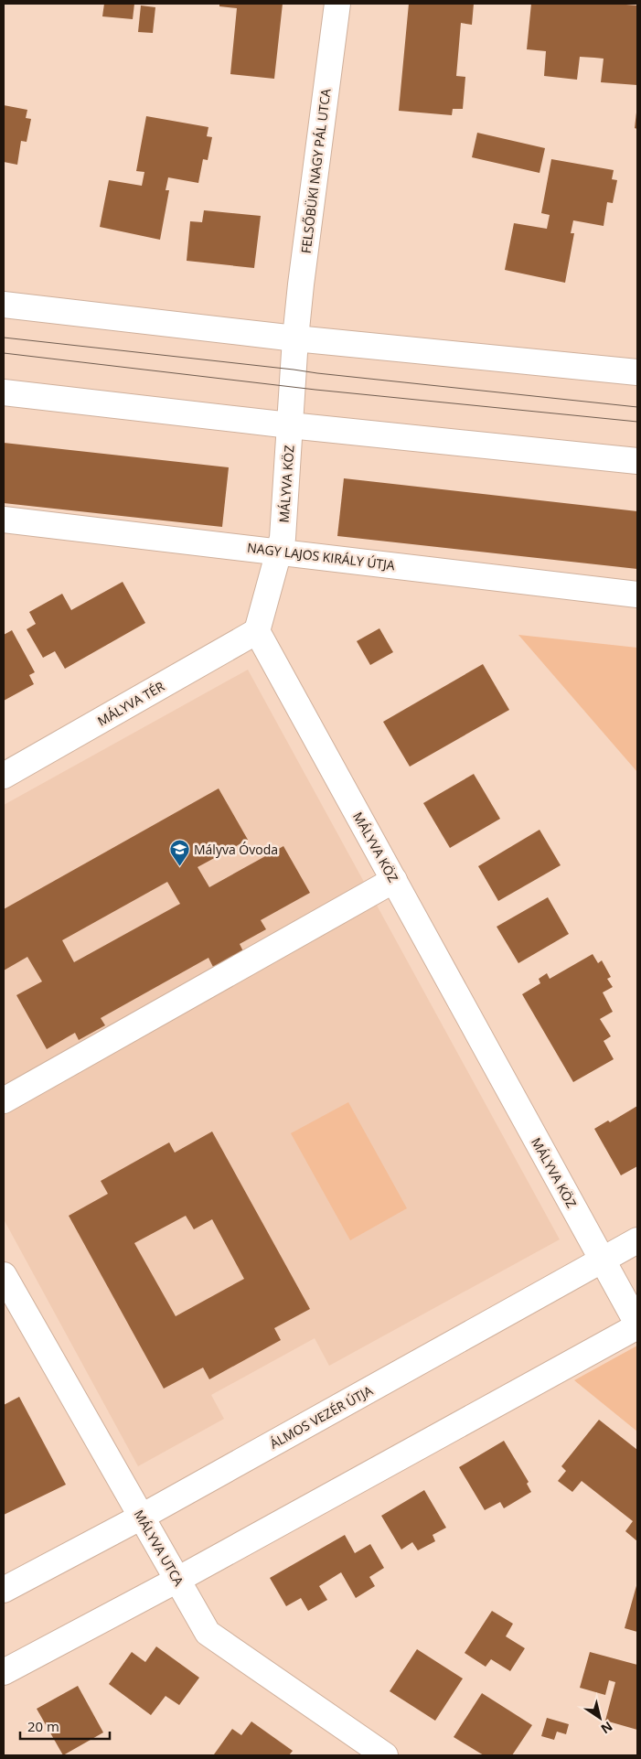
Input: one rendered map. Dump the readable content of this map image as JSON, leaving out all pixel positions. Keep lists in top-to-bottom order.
{
  "streets": {
    "street": [
      "FELSŐBÜKI NAGY PÁL UTCA",
      "MÁLYVA KÖZ",
      "NAGY LAJOS KIRÁLY ÚTJA",
      "MÁLYVA TÉR",
      "ÁLMOS VEZÉR ÚTJA",
      "MÁLYVA UTCA"
    ]
  },
  "crossings": [
    ["FELSŐBÜKI NAGY PÁL UTCA", "MÁLYVA KÖZ"],
    ["MÁLYVA KÖZ", "NAGY LAJOS KIRÁLY ÚTJA"],
    ["MÁLYVA KÖZ", "MÁLYVA TÉR"],
    ["MÁLYVA KÖZ", "ÁLMOS VEZÉR ÚTJA"],
    ["ÁLMOS VEZÉR ÚTJA", "MÁLYVA UTCA"]
  ],
  "places": {
    "school or university": ["Mályva Óvoda"]
  },
  "scale_bar": "20 m",
  "north": "bottom right"
}
